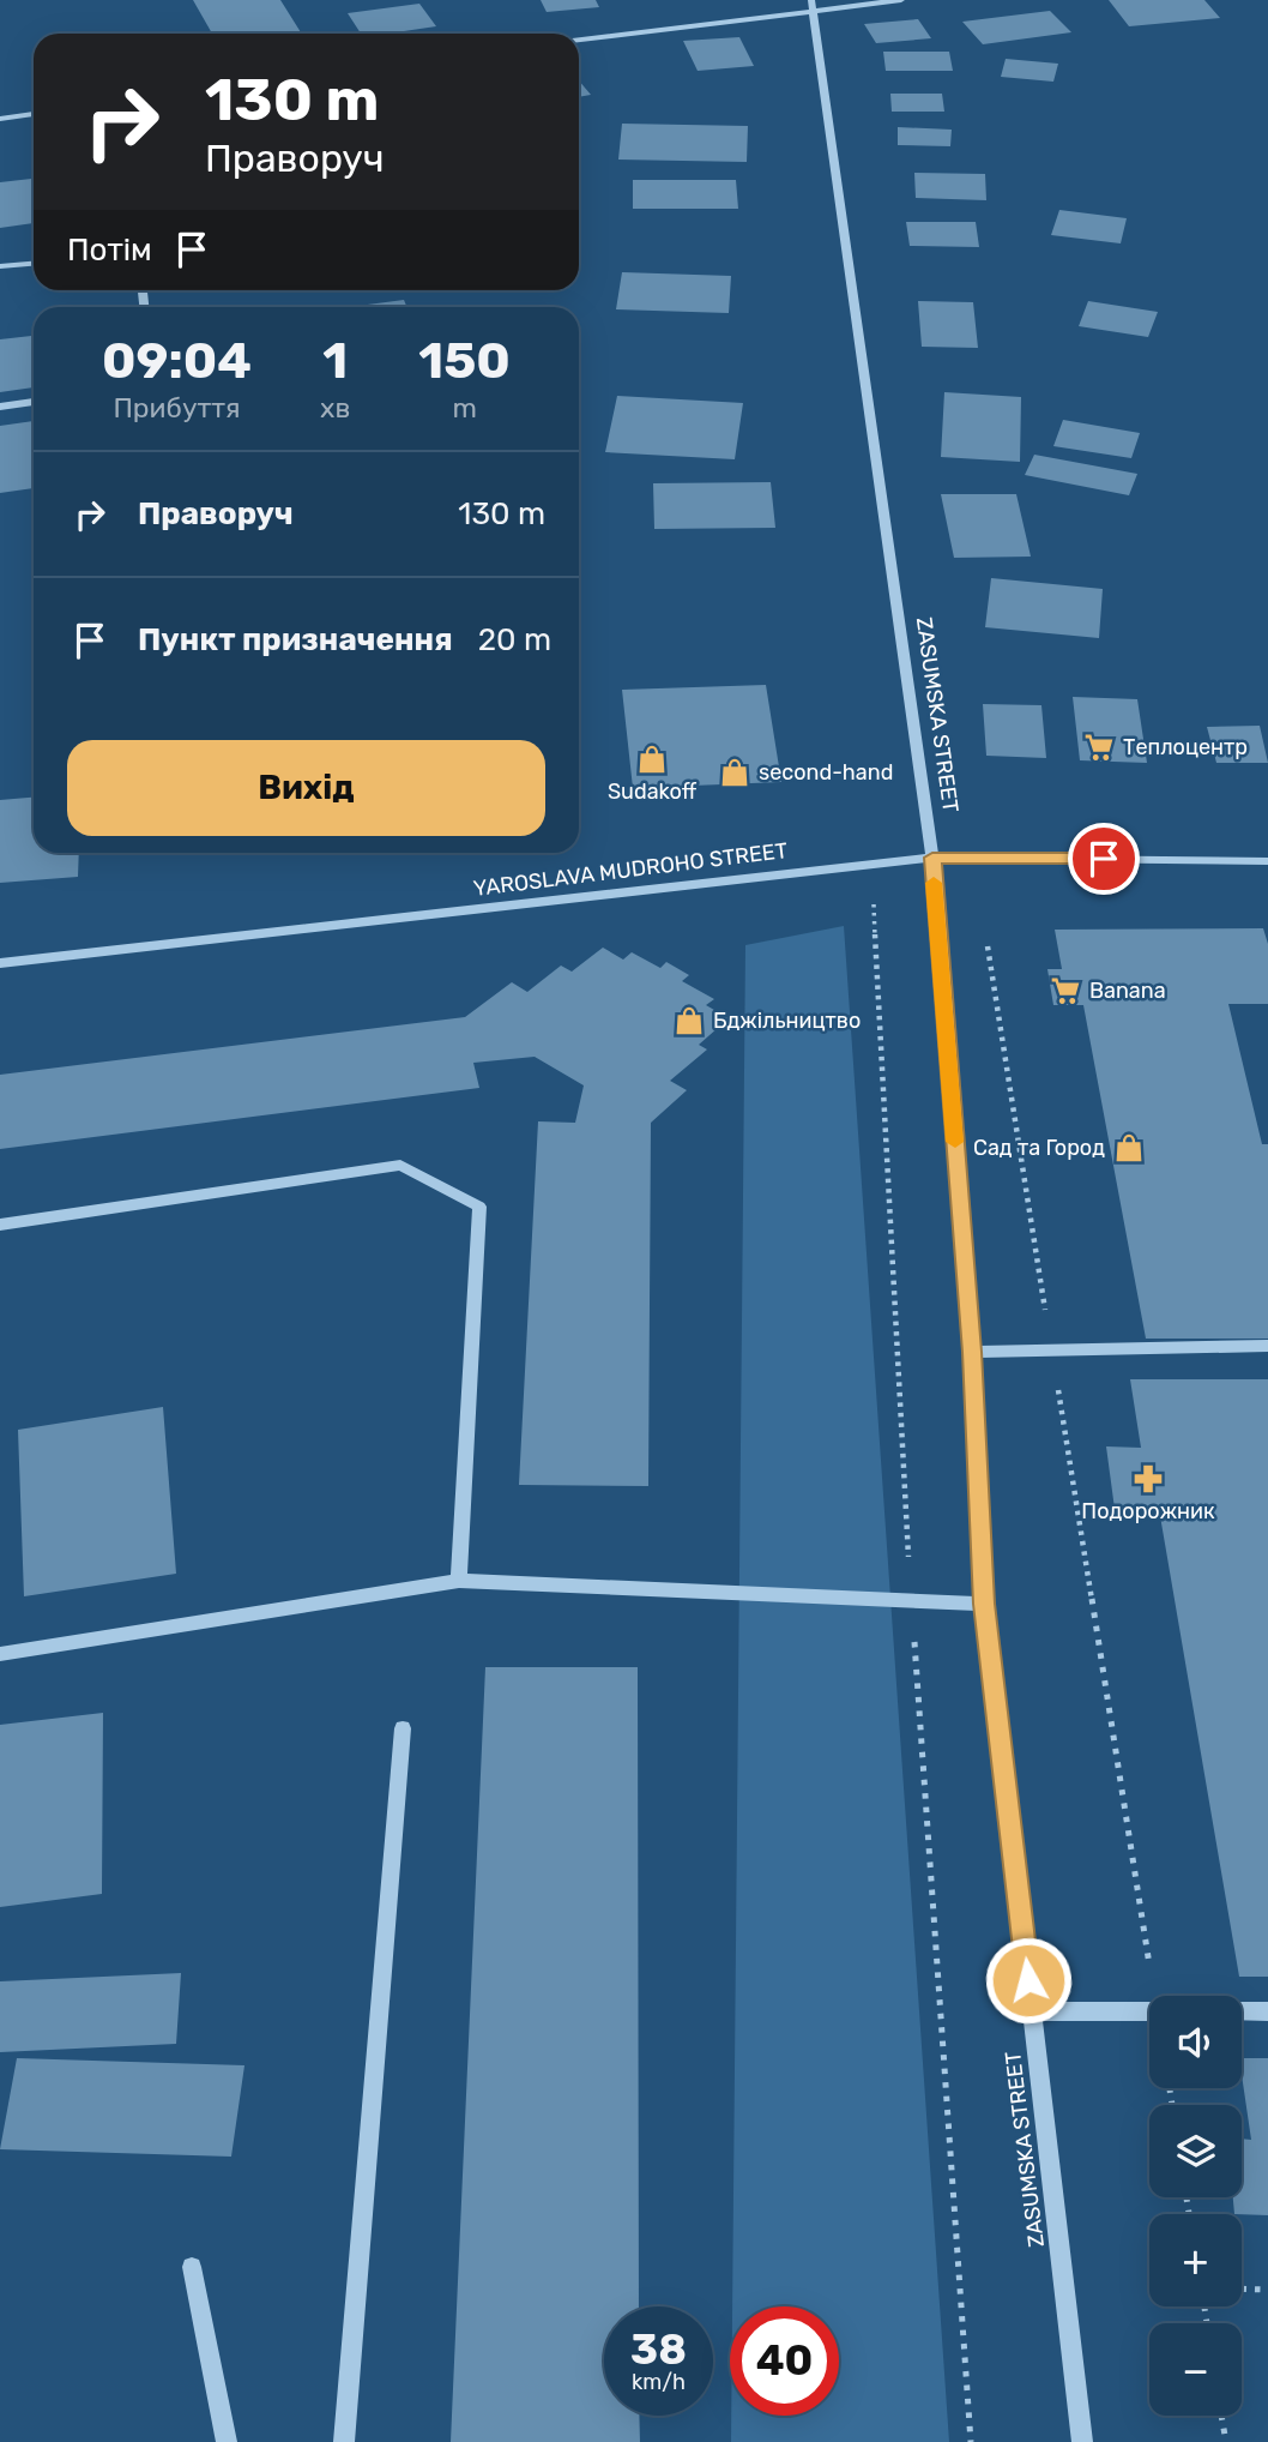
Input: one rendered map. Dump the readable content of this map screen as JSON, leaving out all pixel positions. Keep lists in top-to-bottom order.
{
  "streets": {
    "street": ["ZASUMSKA STREET", "YAROSLAVA MUDROHO STREET"]
  },
  "crossings": [
    ["ZASUMSKA STREET", "YAROSLAVA MUDROHO STREET"]
  ],
  "places": {
    "supermarket": ["Теплоцентр", "Banana"],
    "shop": [
      "Sudakoff",
      "second-hand",
      "Бджільництво",
      "Сад та Город"
    ],
    "pharmacy": ["Подорожник"]
  },
  "page": {
    "turn": ["130 m", "Праворуч"],
    "then": "Потім",
    "eta": [
      "09:04",
      "Прибуття",
      "1",
      "хв",
      "150",
      "m"
    ],
    "list": [
      {
        "name": "Праворуч",
        "value": "130 m"
      },
      {
        "name": "Пункт призначення",
        "value": "20 m"
      }
    ],
    "buttons": "Вихід",
    "map_buttons": ["+", "−"],
    "speed": "38 km/h",
    "limit": "40"
  }
}
